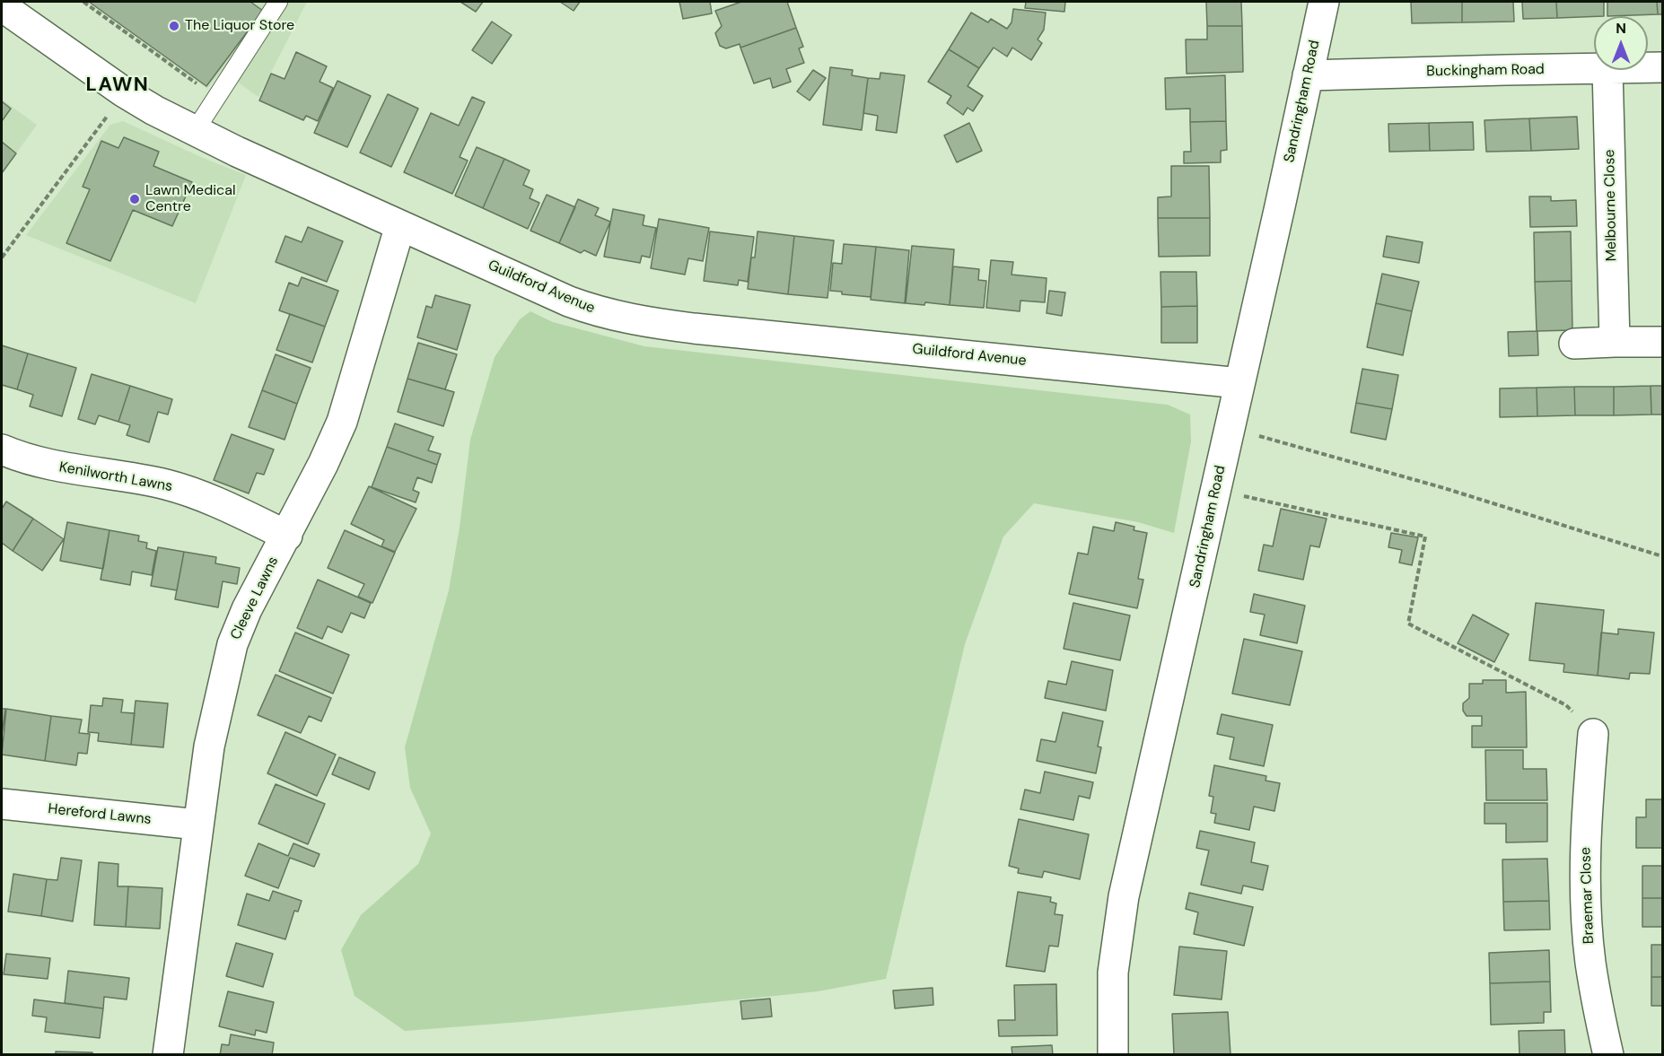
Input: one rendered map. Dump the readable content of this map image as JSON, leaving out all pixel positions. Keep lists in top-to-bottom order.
{
  "streets": {
    "street": [
      "Buckingham Road",
      "Sandringham Road",
      "Melbourne Close",
      "Guildford Avenue",
      "Kenilworth Lawns",
      "Cleeve Lawns",
      "Hereford Lawns",
      "Braemar Close"
    ]
  },
  "crossings": [
    ["Buckingham Road", "Sandringham Road"],
    ["Sandringham Road", "Guildford Avenue"],
    ["Guildford Avenue", "Cleeve Lawns"],
    ["Kenilworth Lawns", "Cleeve Lawns"],
    ["Cleeve Lawns", "Hereford Lawns"]
  ],
  "districts": ["LAWN"],
  "places": ["The Liquor Store", "Lawn Medical Centre"],
  "north": "top"
}
